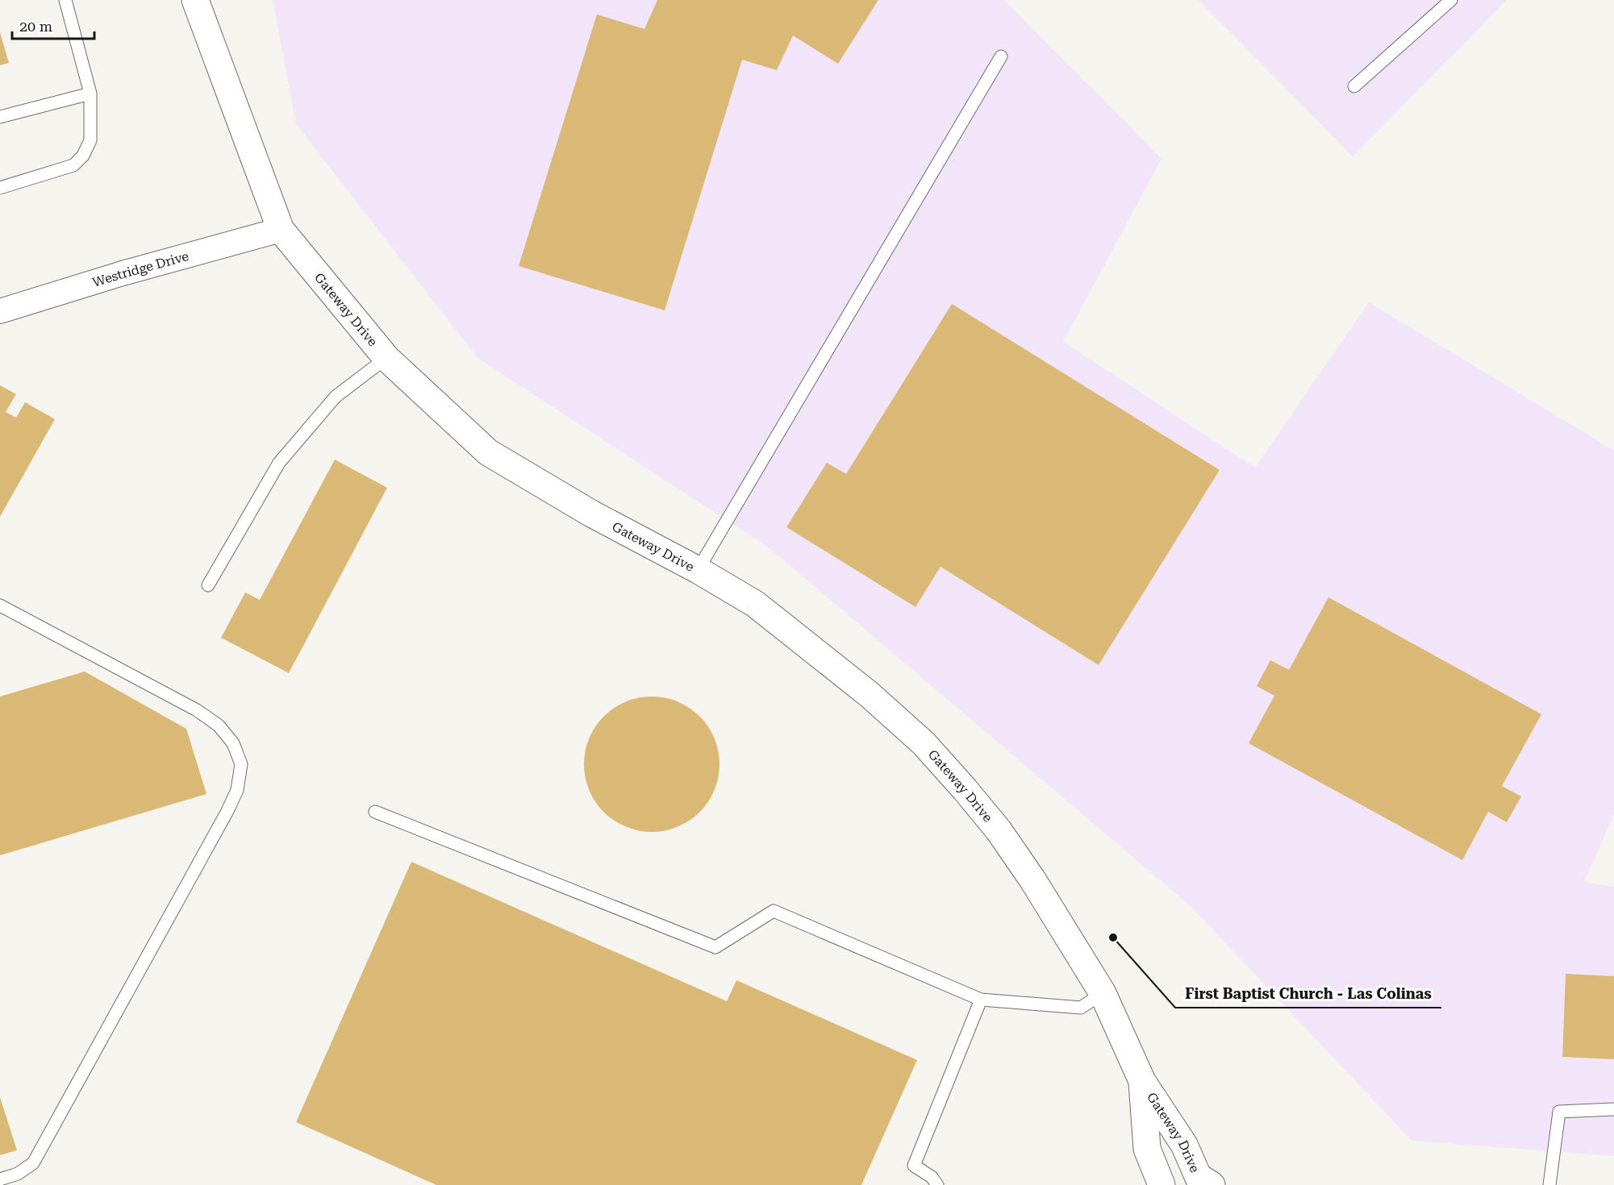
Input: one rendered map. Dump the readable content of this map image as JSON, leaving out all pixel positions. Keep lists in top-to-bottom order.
{
  "streets": {
    "street": ["Westridge Drive", "Gateway Drive"]
  },
  "crossings": [
    ["Westridge Drive", "Gateway Drive"]
  ],
  "places": ["First Baptist Church - Las Colinas"],
  "scale_bar": "20 m"
}
